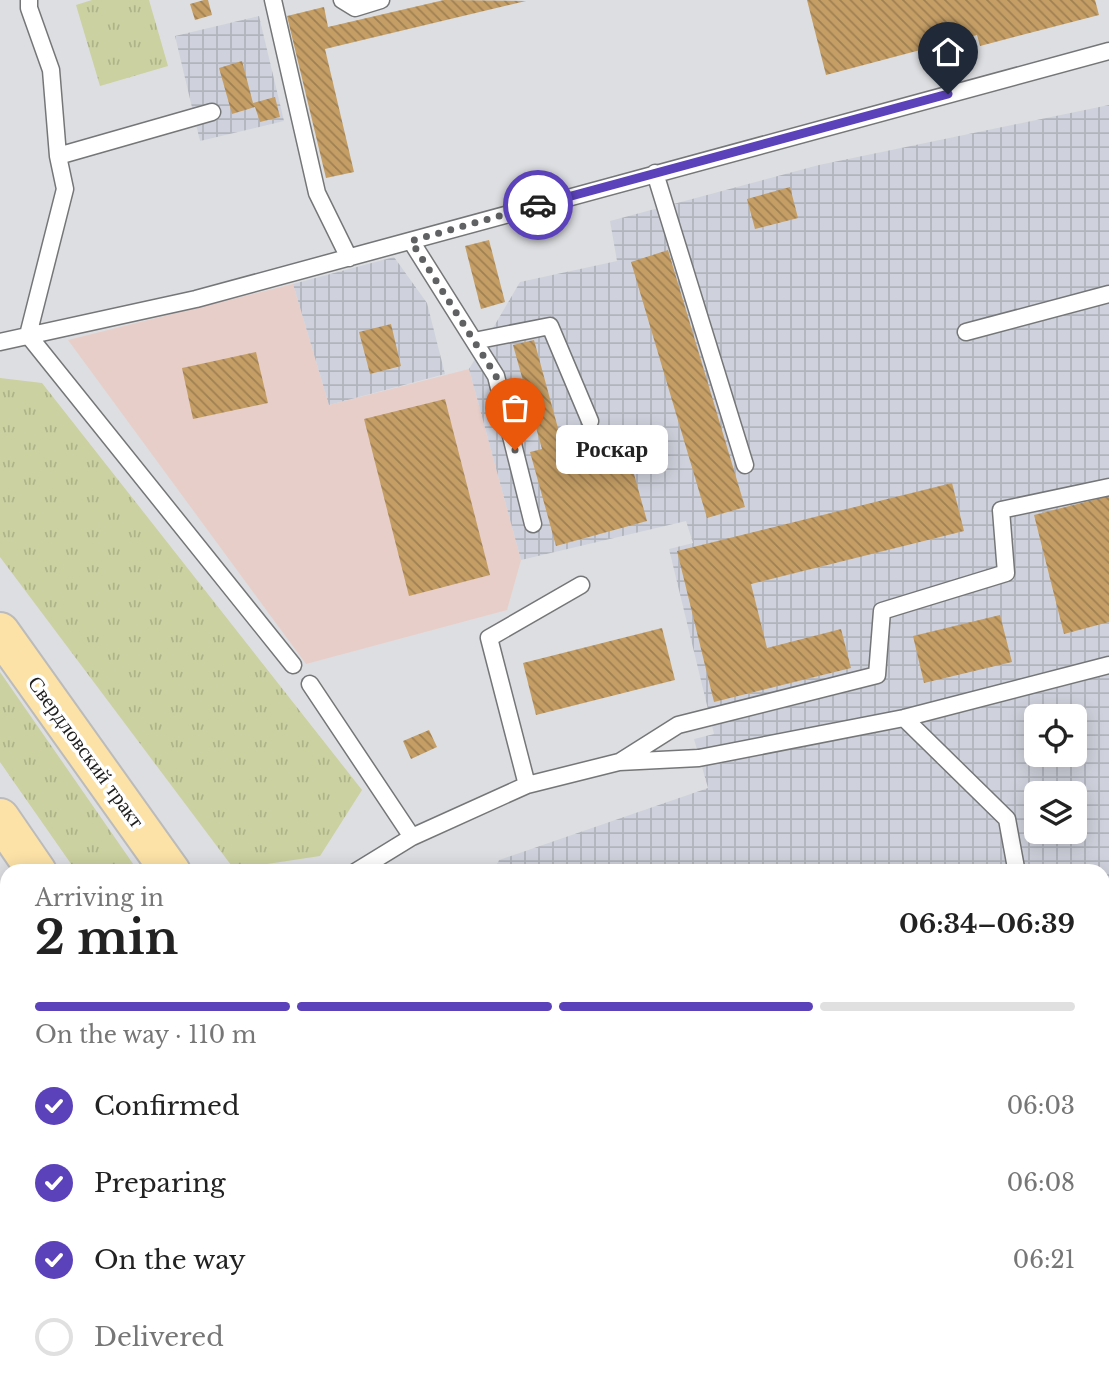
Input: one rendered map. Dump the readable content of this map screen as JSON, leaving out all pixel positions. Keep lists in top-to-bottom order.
{
  "streets": {
    "main road": ["Свердловский тракт"]
  },
  "places": ["Роскар"],
  "page": {
    "bubble": "Роскар",
    "heading": ["2 min", "Arriving in", "06:34–06:39"],
    "bar": "On the way · 110 m",
    "list": [
      ["Confirmed", "06:03"],
      ["Preparing", "06:08"],
      ["On the way", "06:21"],
      "Delivered"
    ]
  }
}
